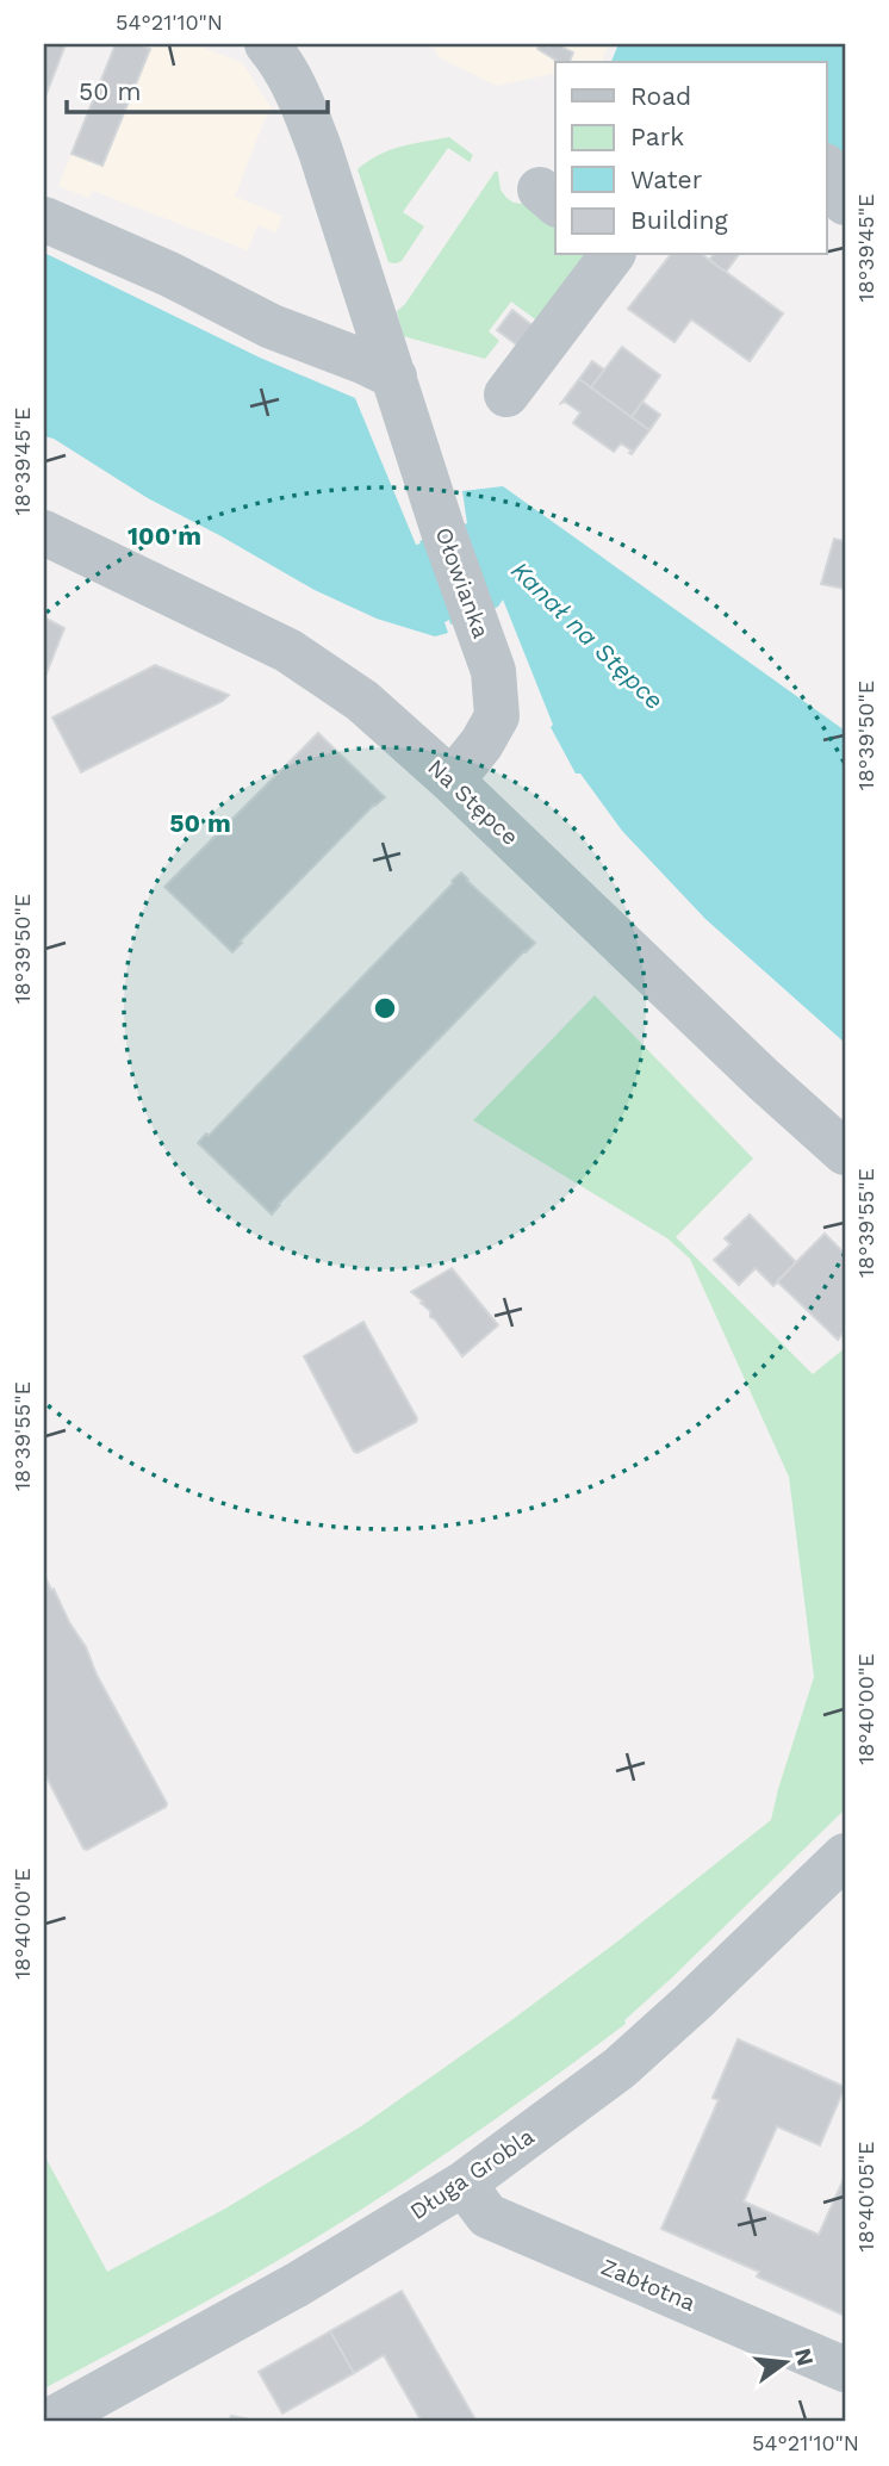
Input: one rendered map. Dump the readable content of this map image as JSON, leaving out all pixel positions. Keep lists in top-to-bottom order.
{
  "streets": {
    "street": [
      "Ołowianka",
      "Na Stępce",
      "Długa Grobla",
      "Zabłotna"
    ]
  },
  "crossings": [
    ["Ołowianka", "Na Stępce"],
    ["Długa Grobla", "Zabłotna"]
  ],
  "water": ["Kanał na Stępce"],
  "legend": [
    "Road",
    "Park",
    "Water",
    "Building"
  ],
  "scale_bar": "50 m",
  "north": "right",
  "coordinates": [
    "54°21'10\"N",
    "18°39'45\"E",
    "18°39'50\"E",
    "18°39'55\"E",
    "18°40'00\"E",
    "18°40'05\"E"
  ],
  "rings": ["100 m", "50 m"]
}
